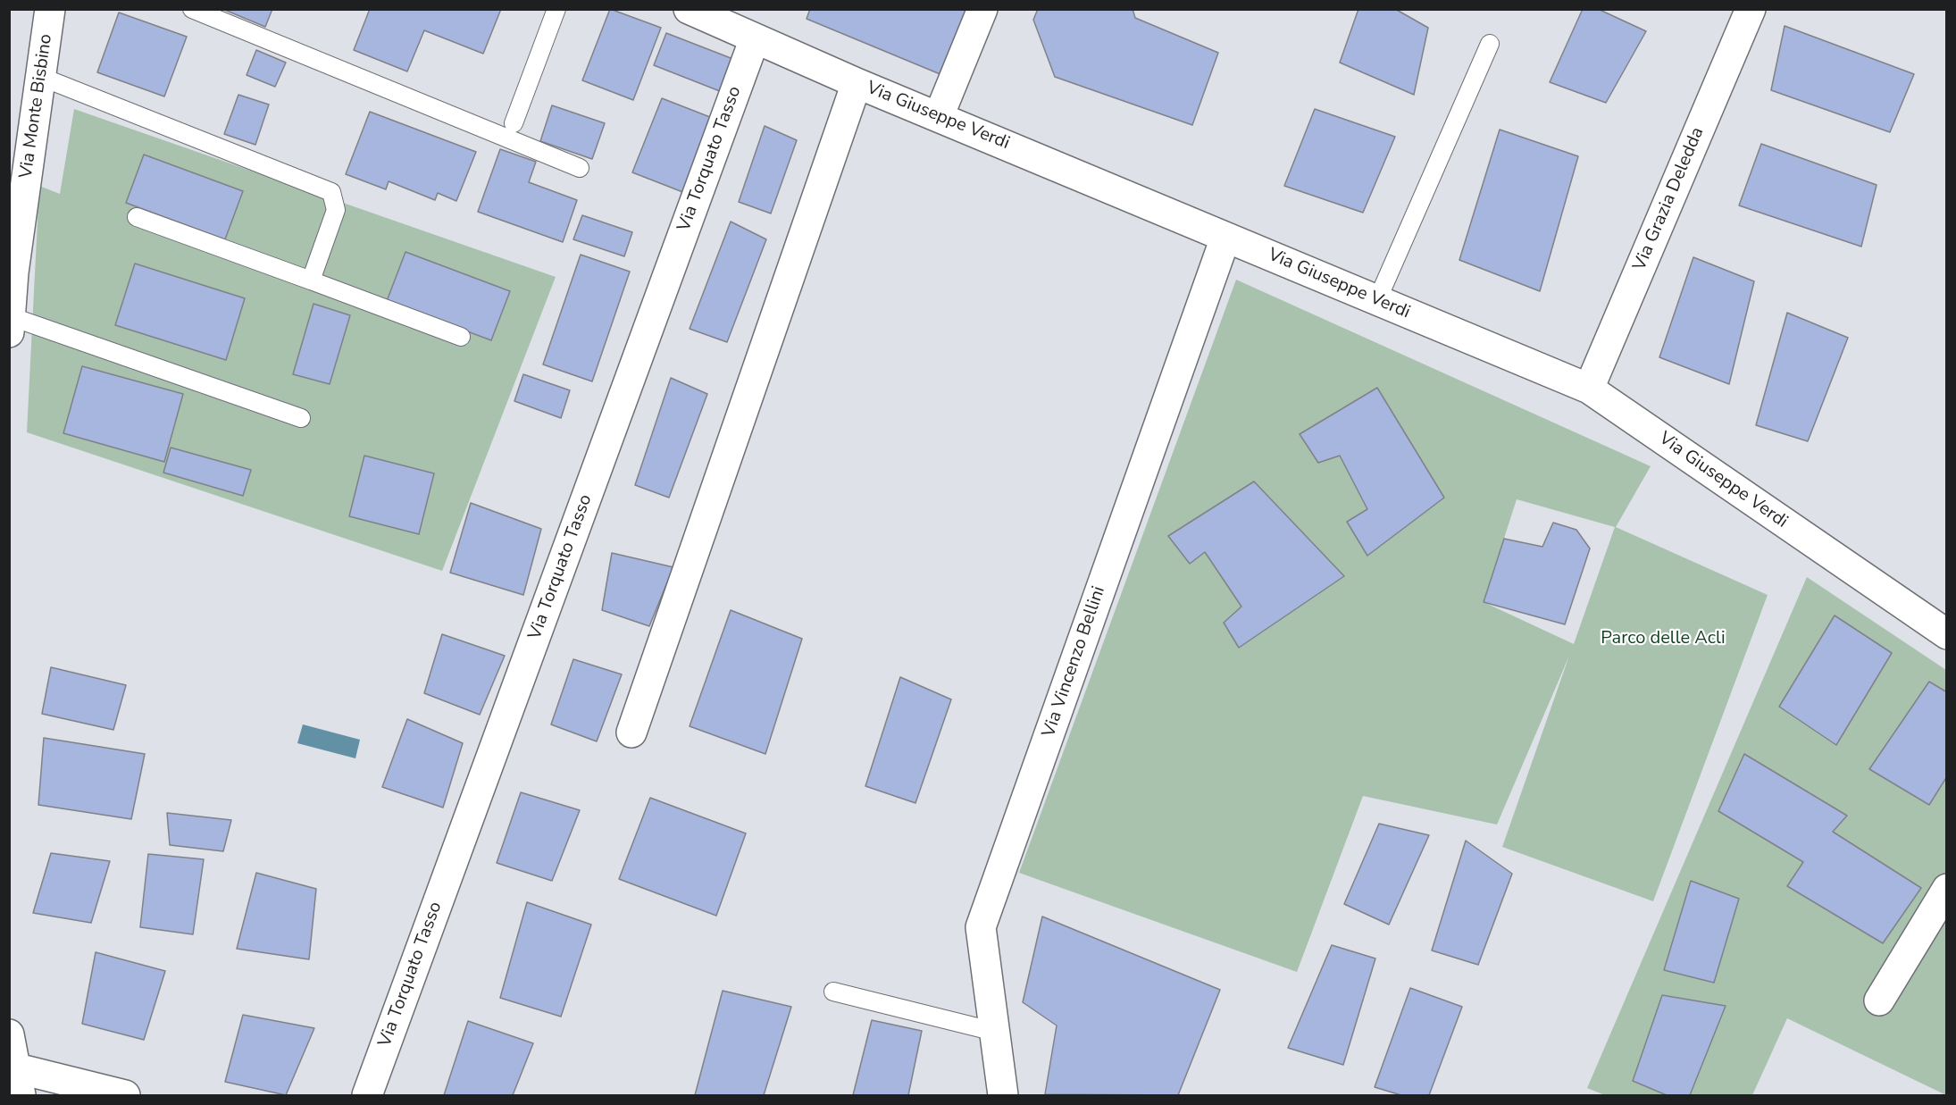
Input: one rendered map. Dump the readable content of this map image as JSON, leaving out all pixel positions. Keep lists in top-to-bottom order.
{
  "streets": {
    "street": [
      "Via Monte Bisbino",
      "Via Giuseppe Verdi",
      "Via Torquato Tasso",
      "Via Grazia Deledda",
      "Via Vincenzo Bellini"
    ]
  },
  "crossings": [
    ["Via Giuseppe Verdi", "Via Torquato Tasso"],
    ["Via Giuseppe Verdi", "Via Grazia Deledda"],
    ["Via Giuseppe Verdi", "Via Vincenzo Bellini"]
  ],
  "parks": ["Parco delle Acli"]
}
